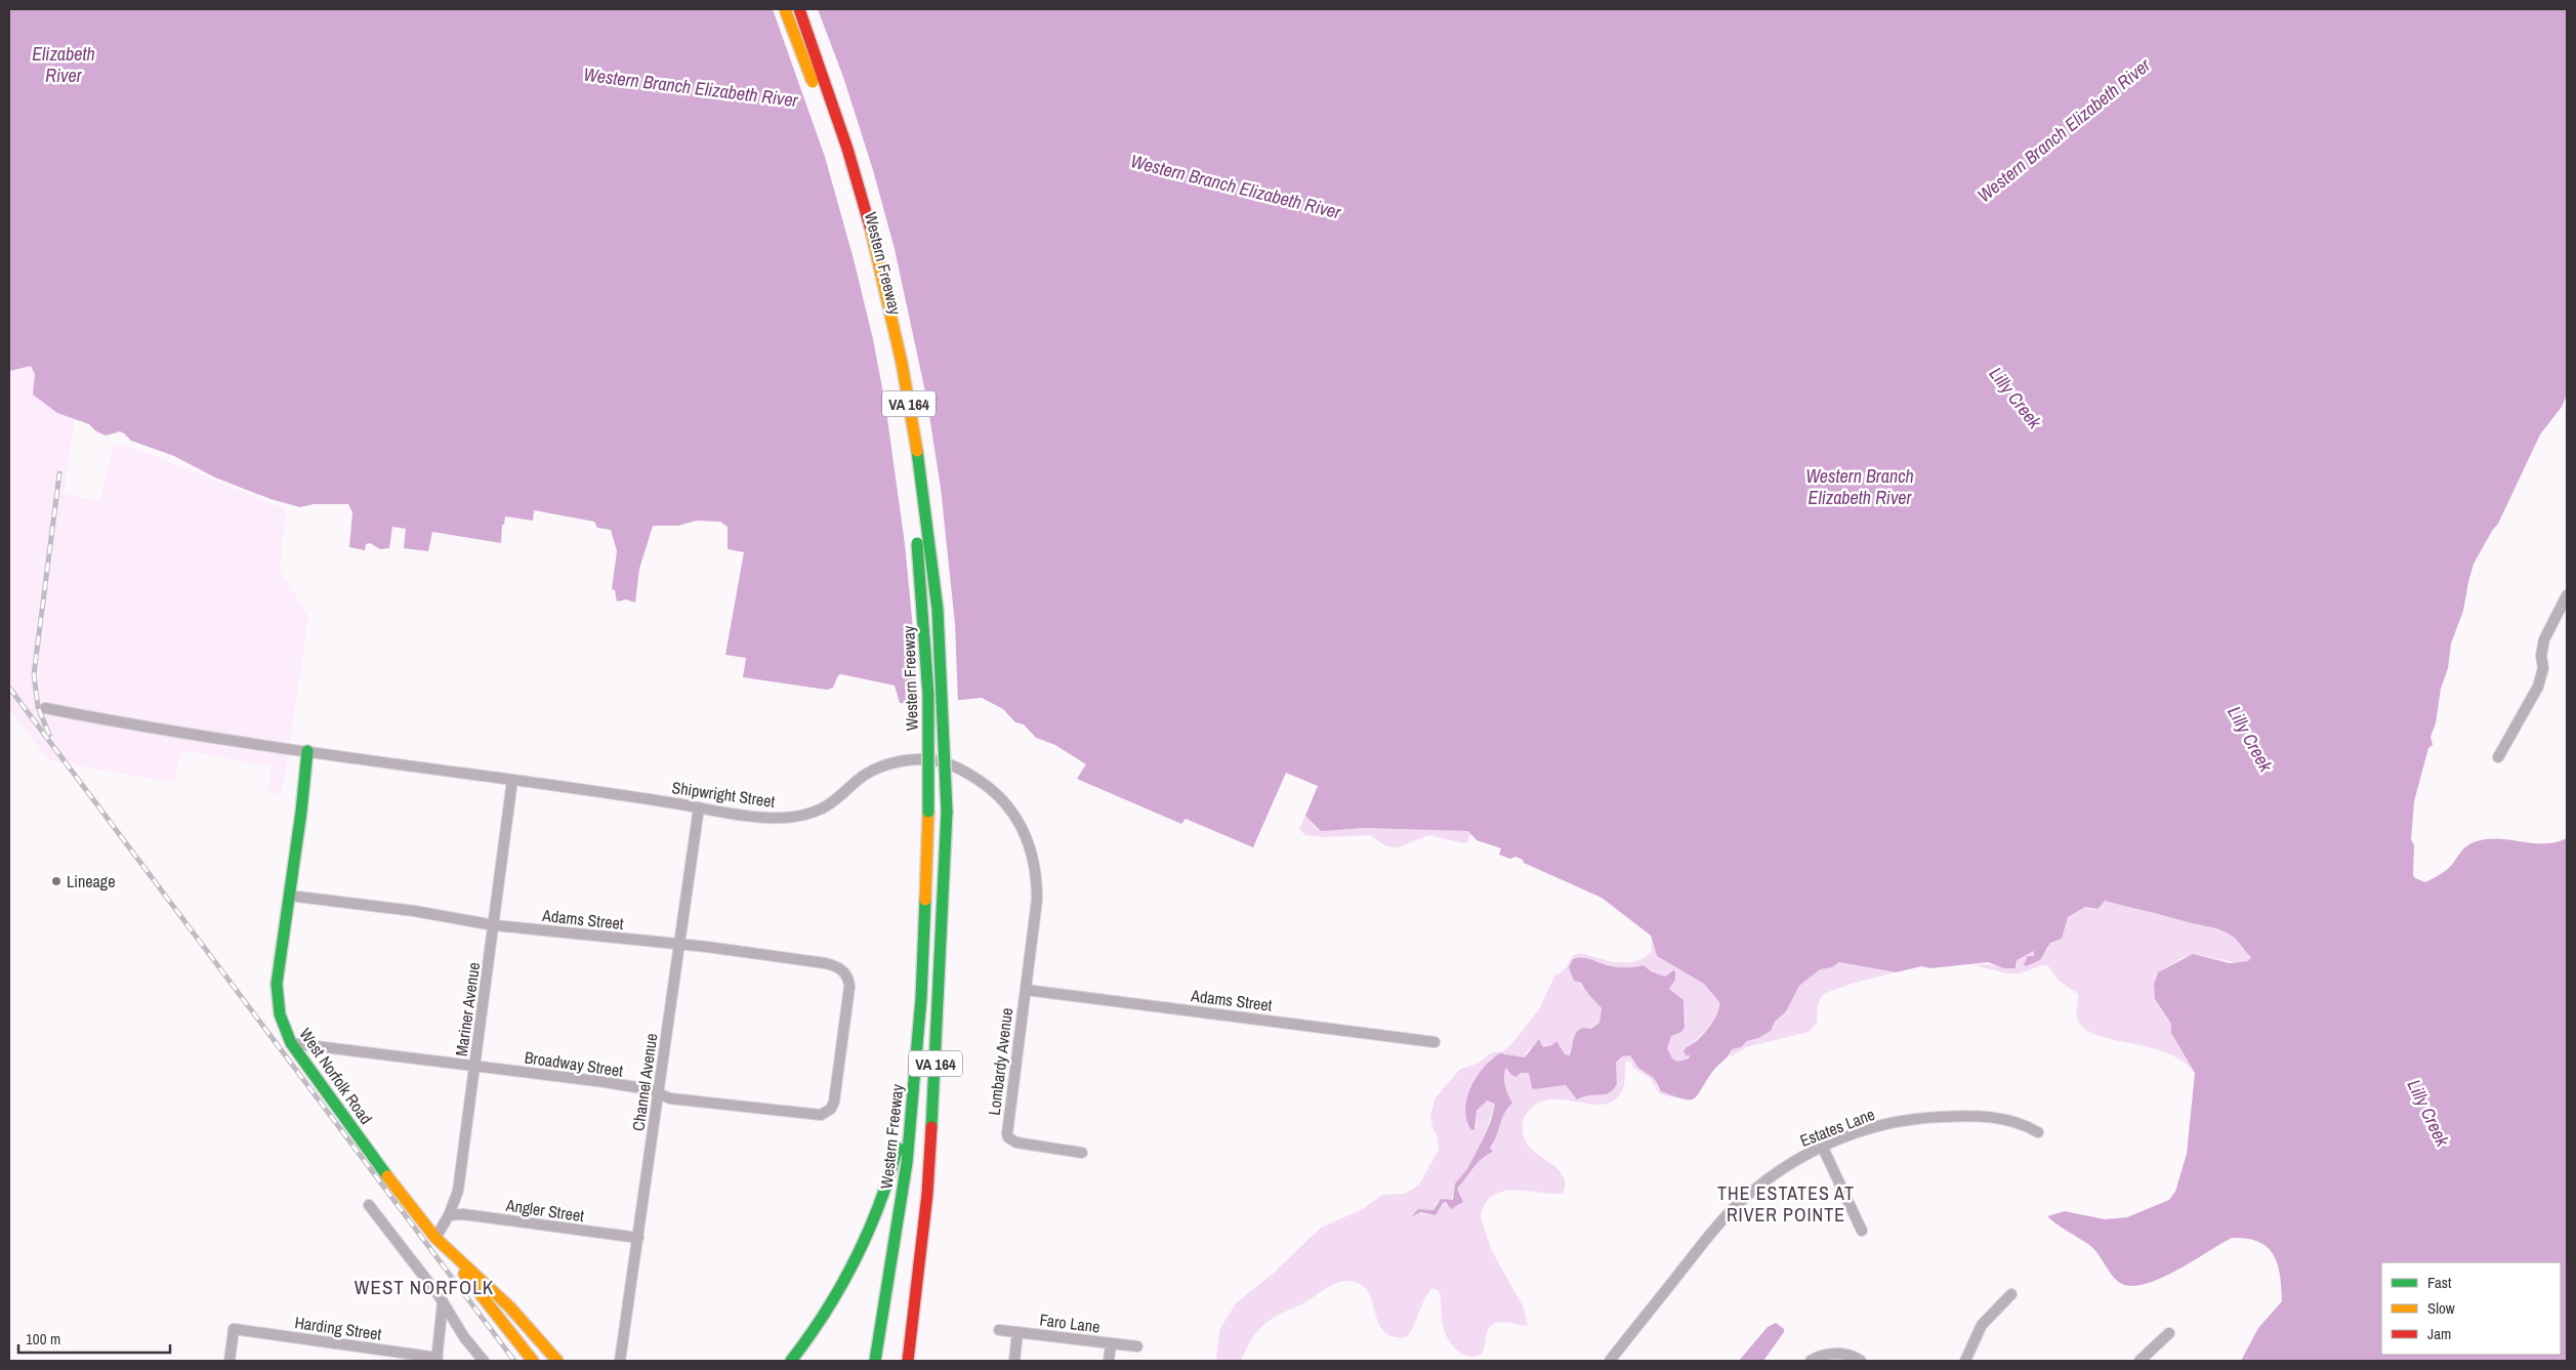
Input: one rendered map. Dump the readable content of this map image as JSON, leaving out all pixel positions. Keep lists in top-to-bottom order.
{
  "streets": {
    "main road": ["Western Freeway", "VA 164", "West Norfolk Road"],
    "street": [
      "Shipwright Street",
      "Adams Street",
      "Mariner Avenue",
      "Lombardy Avenue",
      "Broadway Street",
      "Channel Avenue",
      "Estates Lane",
      "Angler Street",
      "Faro Lane",
      "Harding Street"
    ]
  },
  "crossings": [
    ["Shipwright Street", "Adams Street"],
    ["Shipwright Street", "Mariner Avenue"],
    ["Shipwright Street", "Lombardy Avenue"],
    ["Shipwright Street", "West Norfolk Road"],
    ["Shipwright Street", "Channel Avenue"],
    ["Adams Street", "Mariner Avenue"],
    ["Adams Street", "Lombardy Avenue"],
    ["Adams Street", "Broadway Street"],
    ["Adams Street", "West Norfolk Road"],
    ["Adams Street", "Channel Avenue"],
    ["Mariner Avenue", "Broadway Street"],
    ["Mariner Avenue", "West Norfolk Road"],
    ["Mariner Avenue", "Angler Street"],
    ["Broadway Street", "West Norfolk Road"],
    ["Broadway Street", "Channel Avenue"],
    ["Channel Avenue", "Angler Street"]
  ],
  "districts": ["THE ESTATES AT RIVER POINTE", "WEST NORFOLK"],
  "water": ["Elizabeth River", "Western Branch Elizabeth River", "Lilly Creek"],
  "places": ["Lineage"],
  "legend": ["Fast", "Slow", "Jam"],
  "scale_bar": "100 m"
}
